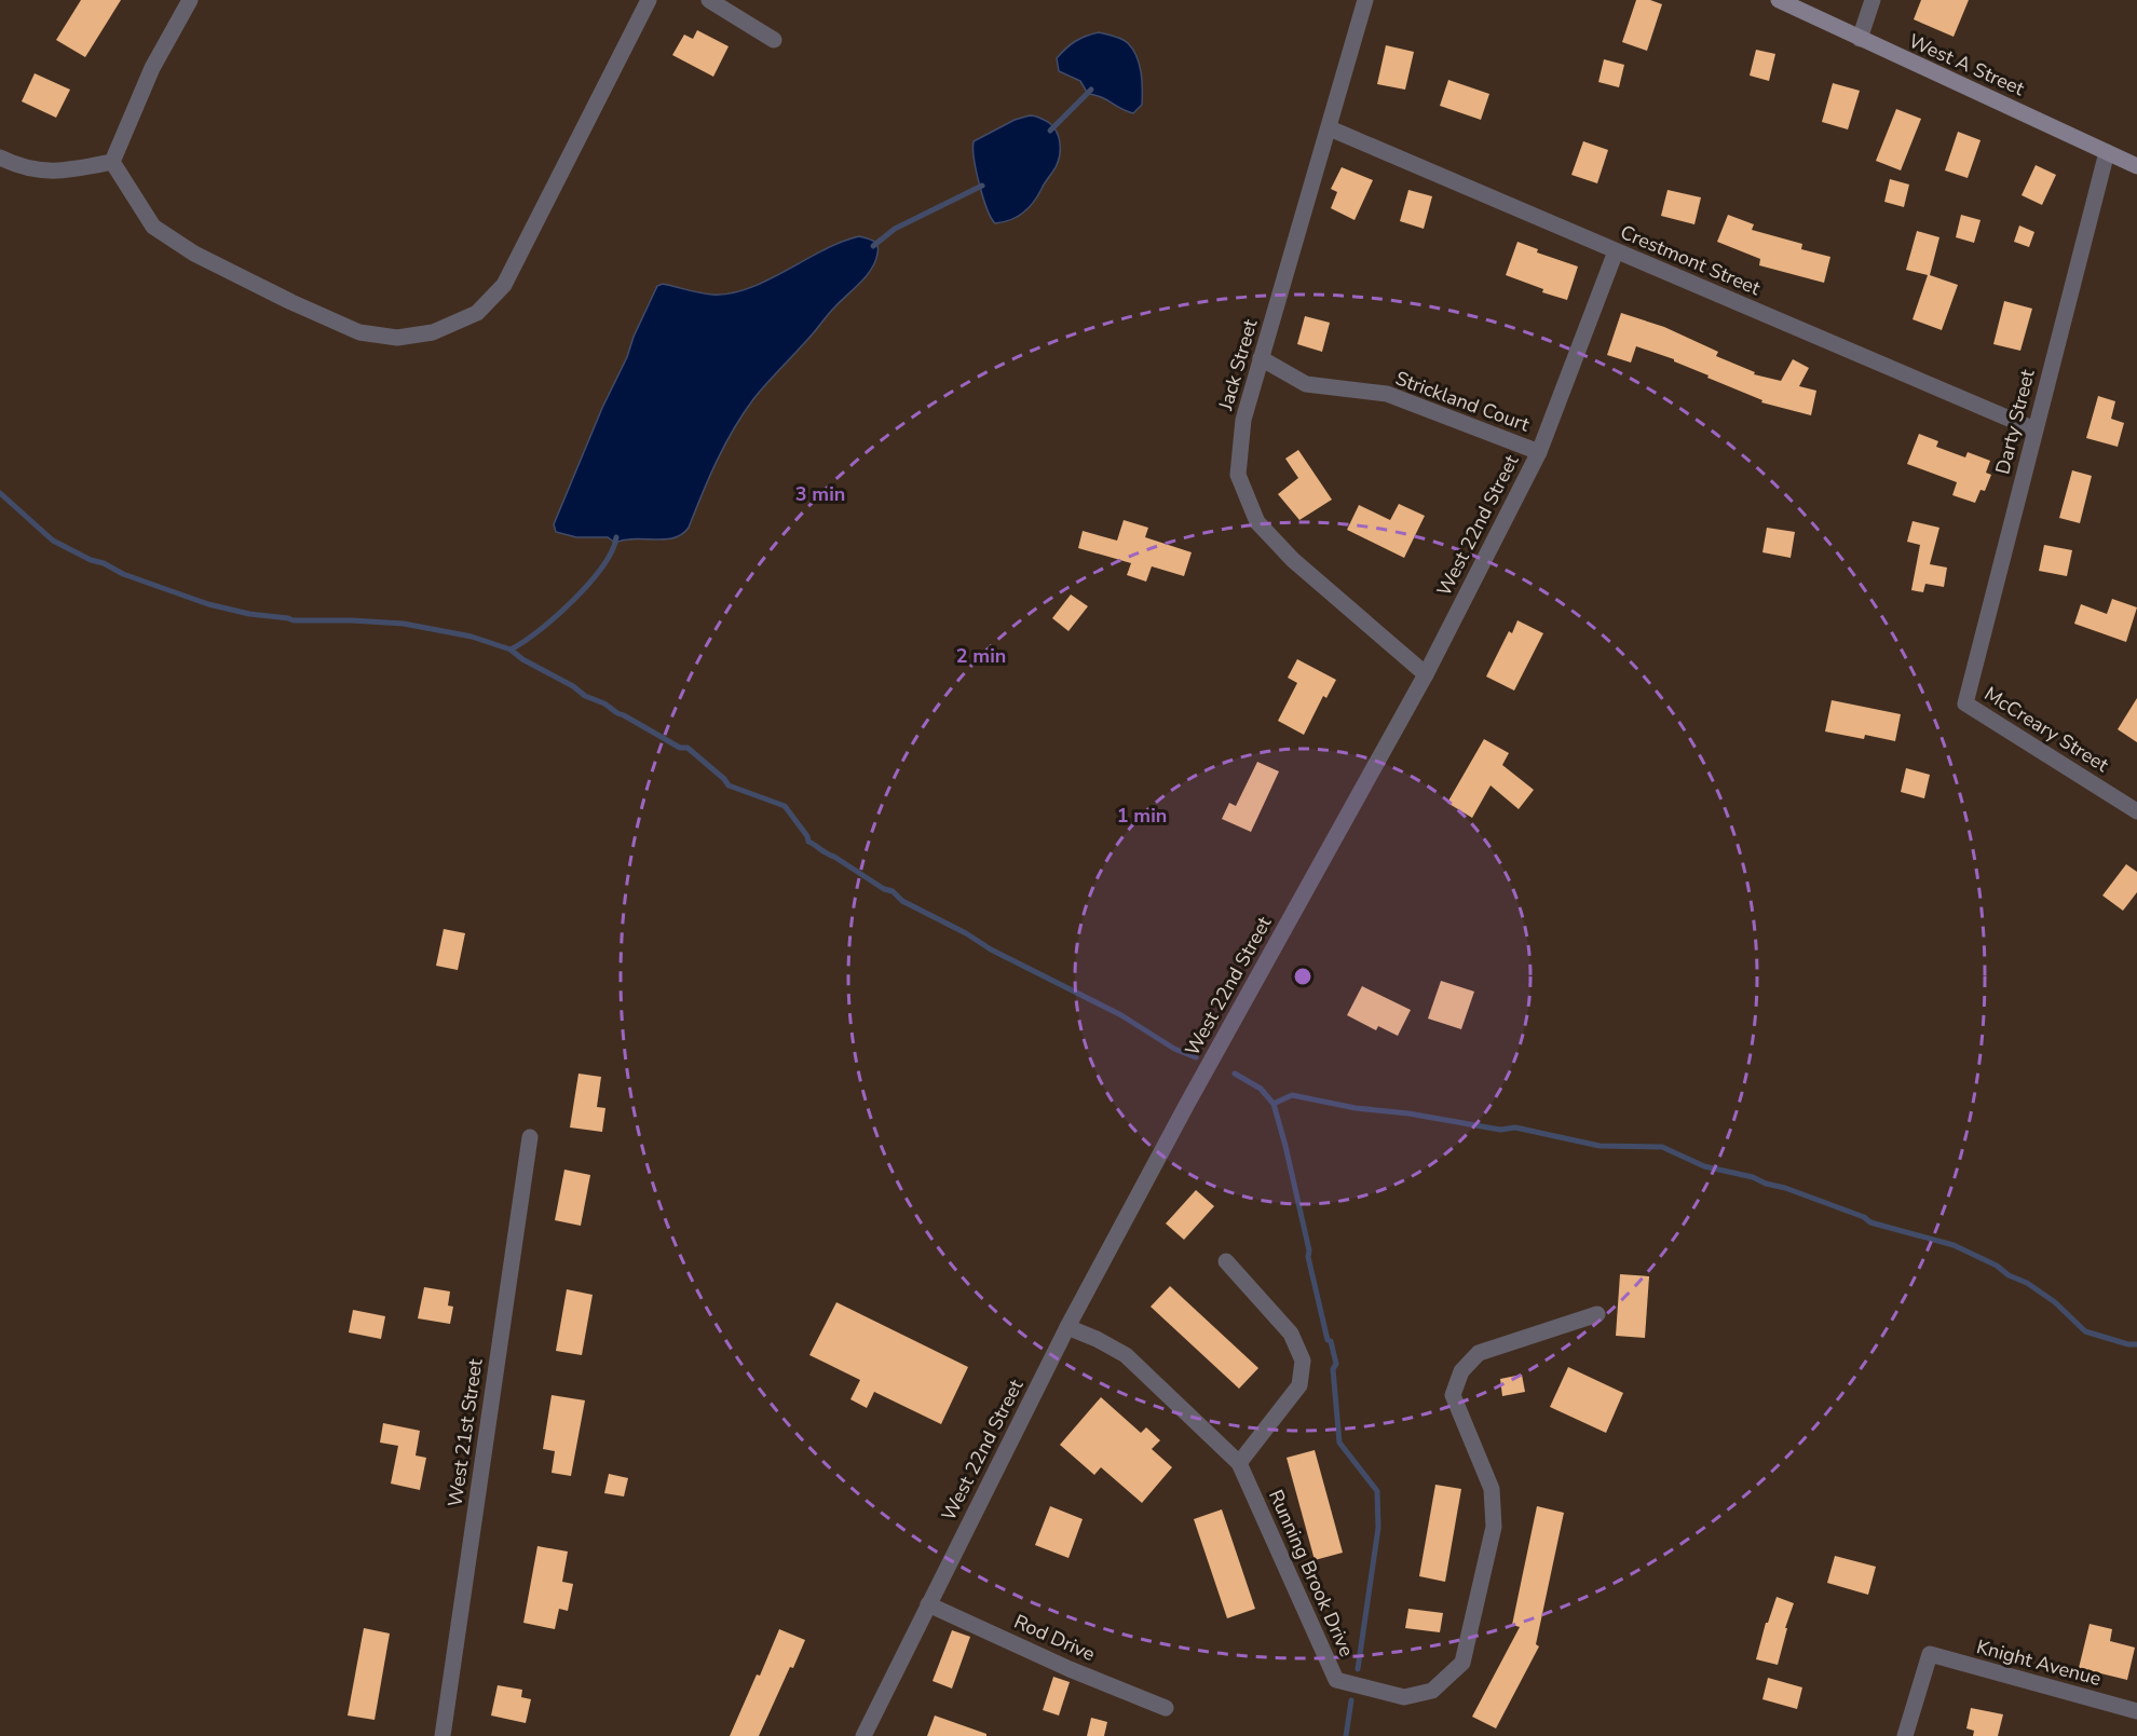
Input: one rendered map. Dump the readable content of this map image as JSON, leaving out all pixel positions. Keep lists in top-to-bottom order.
{
  "streets": {
    "street": [
      "West A Street",
      "Crestmont Street",
      "Jack Street",
      "Strickland Court",
      "Darty Street",
      "West 22nd Street",
      "McCreary Street",
      "West 21st Street",
      "Running Brook Drive",
      "Rod Drive",
      "Knight Avenue"
    ]
  },
  "crossings": [
    ["West A Street", "Darty Street"],
    ["Crestmont Street", "Jack Street"],
    ["Crestmont Street", "Darty Street"],
    ["Crestmont Street", "West 22nd Street"],
    ["Jack Street", "Strickland Court"],
    ["Jack Street", "West 22nd Street"],
    ["Strickland Court", "West 22nd Street"],
    ["Darty Street", "McCreary Street"],
    ["West 22nd Street", "Running Brook Drive"],
    ["West 22nd Street", "Rod Drive"]
  ],
  "rings": ["3 min", "2 min", "1 min"]
}
